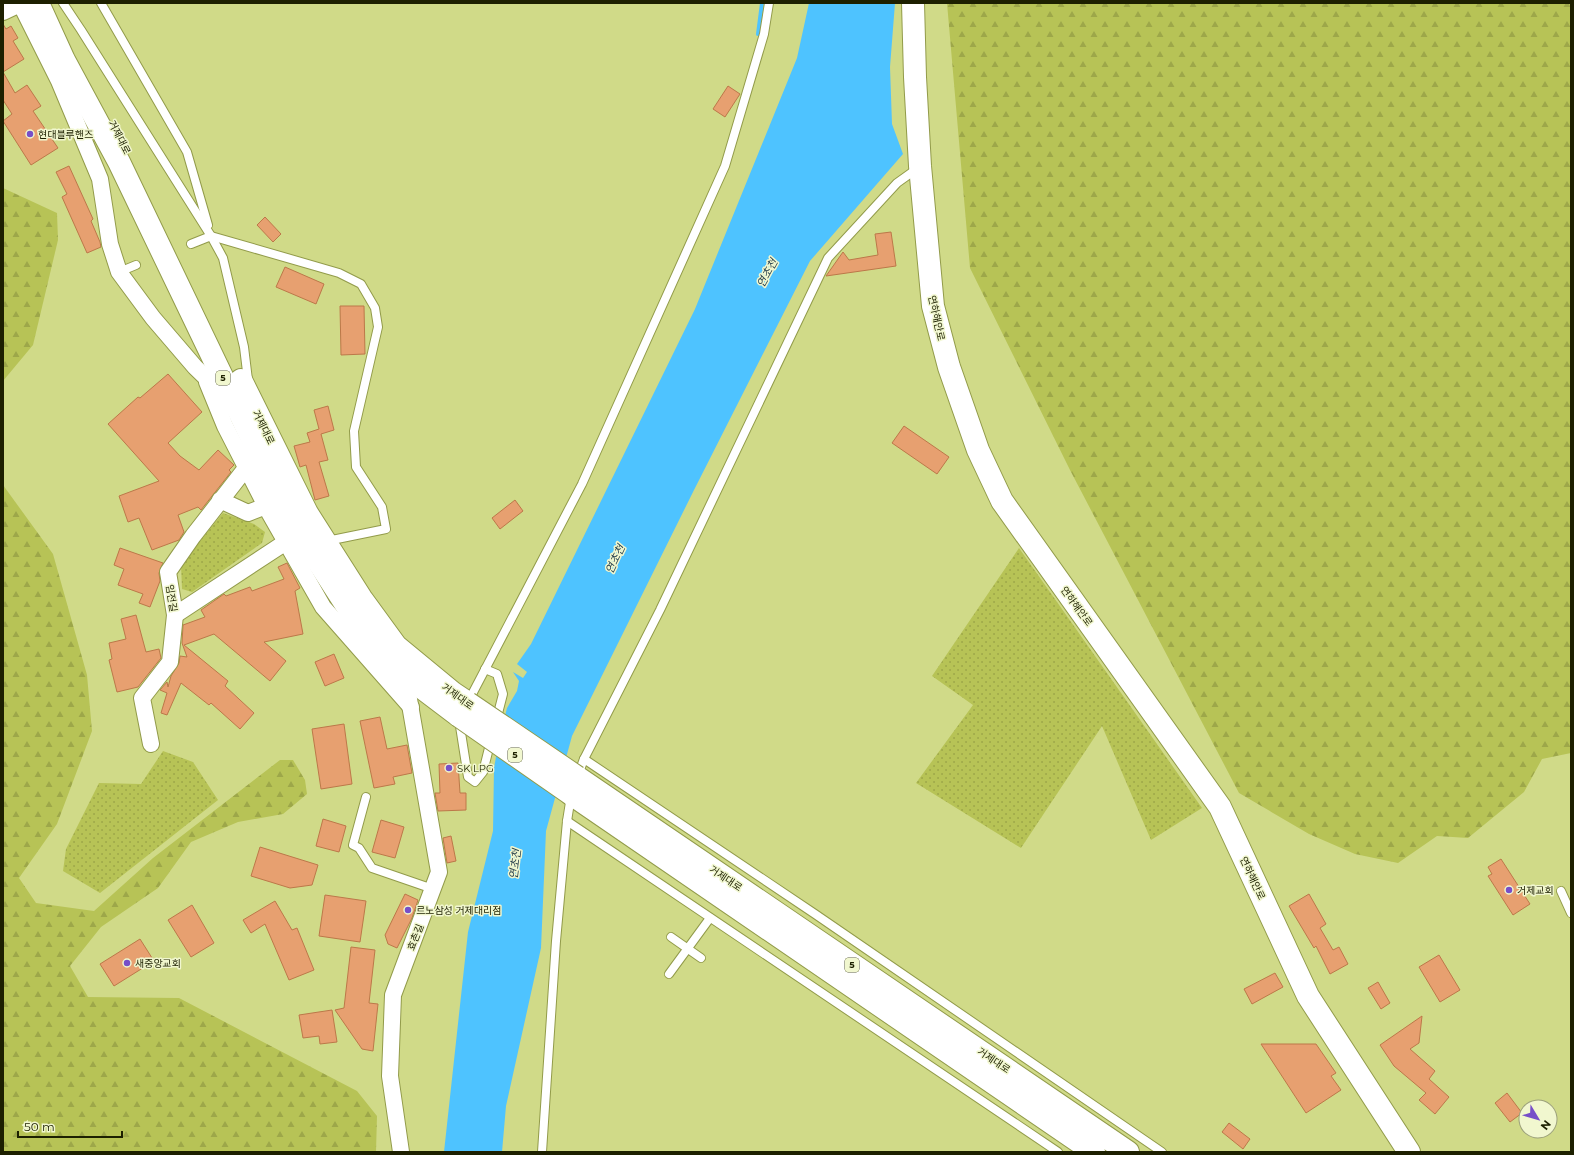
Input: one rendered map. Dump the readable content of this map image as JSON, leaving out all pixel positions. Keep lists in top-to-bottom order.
{
  "streets": {
    "main road": ["거제대로", "연하해안로", "5"],
    "street": ["임전길", "효촌길"]
  },
  "crossings": [
    ["거제대로", "효촌길"]
  ],
  "water": ["연초천"],
  "places": [
    "현대블루핸즈",
    "SK LPG",
    "거제교회",
    "르노삼성 거제대리점",
    "새중앙교회"
  ],
  "scale_bar": "50 m",
  "north": "bottom right"
}
